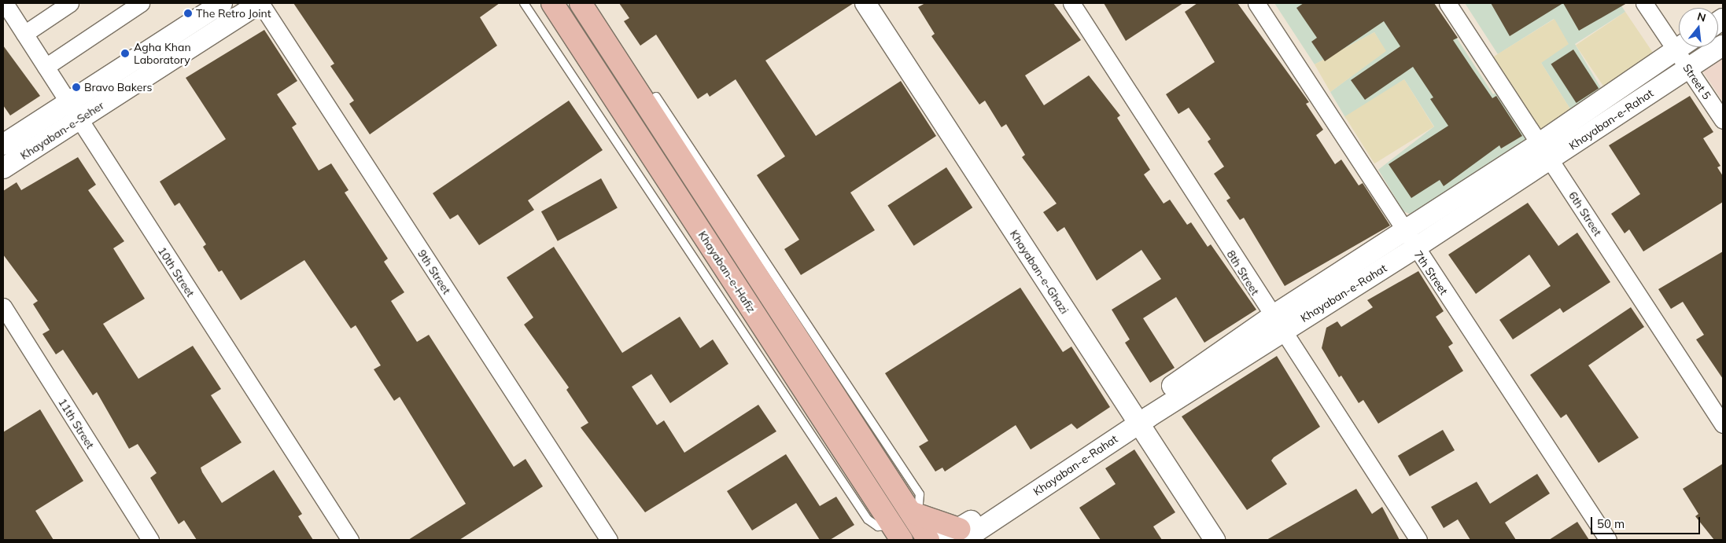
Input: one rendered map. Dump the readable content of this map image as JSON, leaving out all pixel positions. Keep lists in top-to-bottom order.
{
  "streets": {
    "main road": ["Khayaban-e-Hafiz"],
    "street": [
      "Street 5",
      "Khayaban-e-Rahat",
      "Khayaban-e-Seher",
      "6th Street",
      "10th Street",
      "9th Street",
      "Khayaban-e-Ghazi",
      "8th Street",
      "7th Street",
      "11th Street"
    ]
  },
  "crossings": [
    ["Street 5", "Khayaban-e-Rahat"],
    ["Khayaban-e-Rahat", "6th Street"],
    ["Khayaban-e-Rahat", "Khayaban-e-Ghazi"],
    ["Khayaban-e-Rahat", "8th Street"],
    ["Khayaban-e-Rahat", "7th Street"],
    ["Khayaban-e-Seher", "10th Street"],
    ["Khayaban-e-Seher", "9th Street"]
  ],
  "places": ["The Retro Joint", "Agha Khan Laboratory", "Bravo Bakers"],
  "scale_bar": "50 m",
  "north": "top"
}
